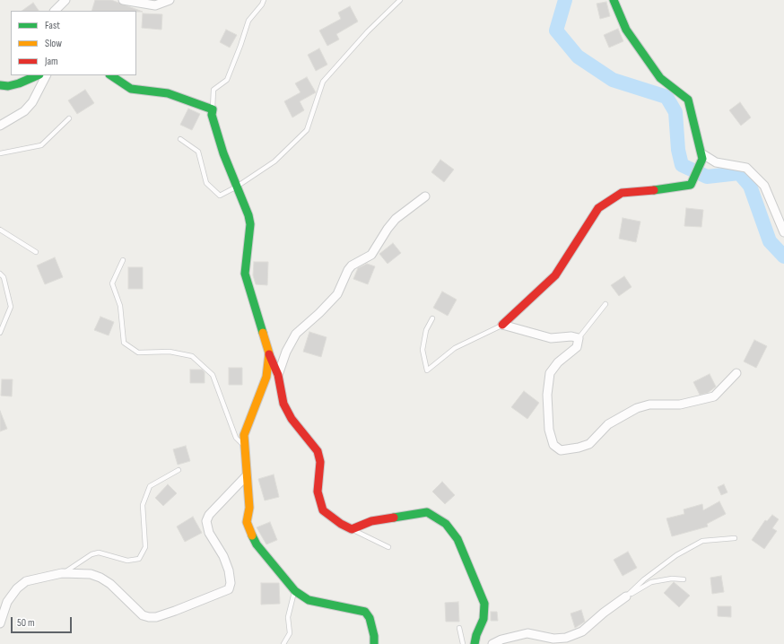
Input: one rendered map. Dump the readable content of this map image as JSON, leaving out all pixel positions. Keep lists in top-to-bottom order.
{
  "legend": ["Fast", "Slow", "Jam"],
  "scale_bar": "50 m"
}
